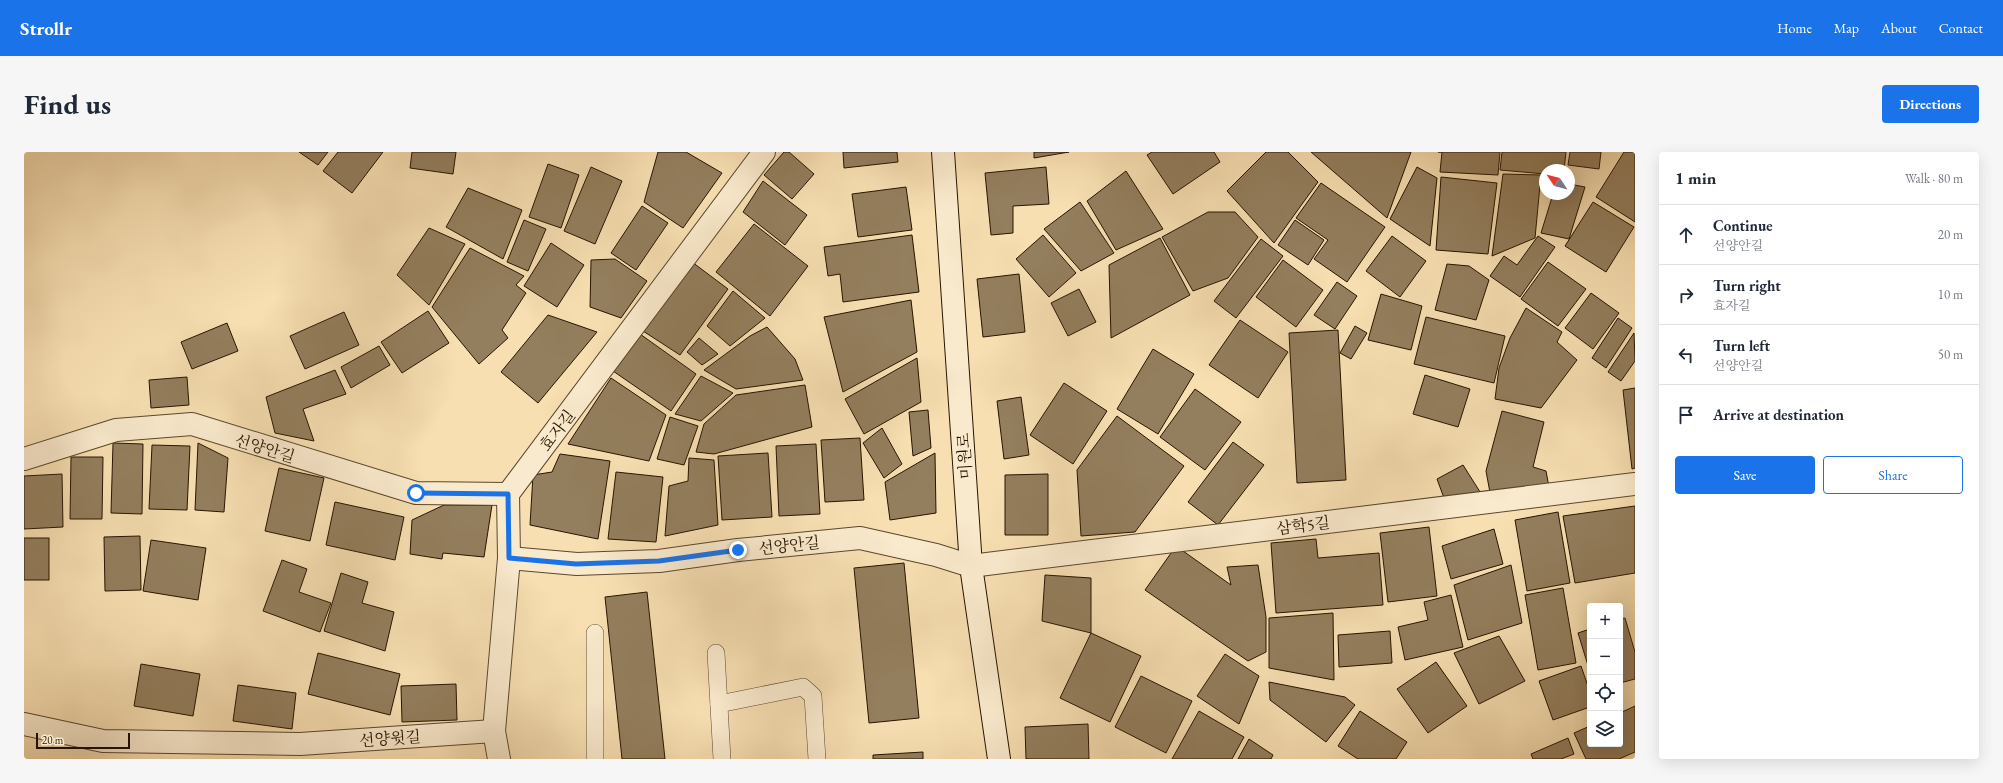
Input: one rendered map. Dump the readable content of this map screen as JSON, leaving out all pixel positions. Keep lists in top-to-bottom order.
{
  "streets": {
    "street": [
      "효자길",
      "선양안길",
      "미원로",
      "삼학5길",
      "선양윗길"
    ]
  },
  "crossings": [
    ["효자길", "선양안길"],
    ["선양안길", "미원로"],
    ["선양안길", "삼학5길"],
    ["미원로", "삼학5길"]
  ],
  "scale_bar": "20 m",
  "north": "top left",
  "page": {
    "header": "Strollr",
    "nav": [
      "Home",
      "Map",
      "About",
      "Contact"
    ],
    "buttons": [
      "Directions",
      ["Save", "Share"]
    ],
    "title": "Find us",
    "heading": ["1 min", "Walk · 80 m"],
    "list": [
      ["Continue", "선양안길", "20 m"],
      ["Turn right", "효자길", "10 m"],
      ["Turn left", "선양안길", "50 m"],
      "Arrive at destination"
    ],
    "map_buttons": ["+", "−"],
    "scale": "20 m"
  }
}
